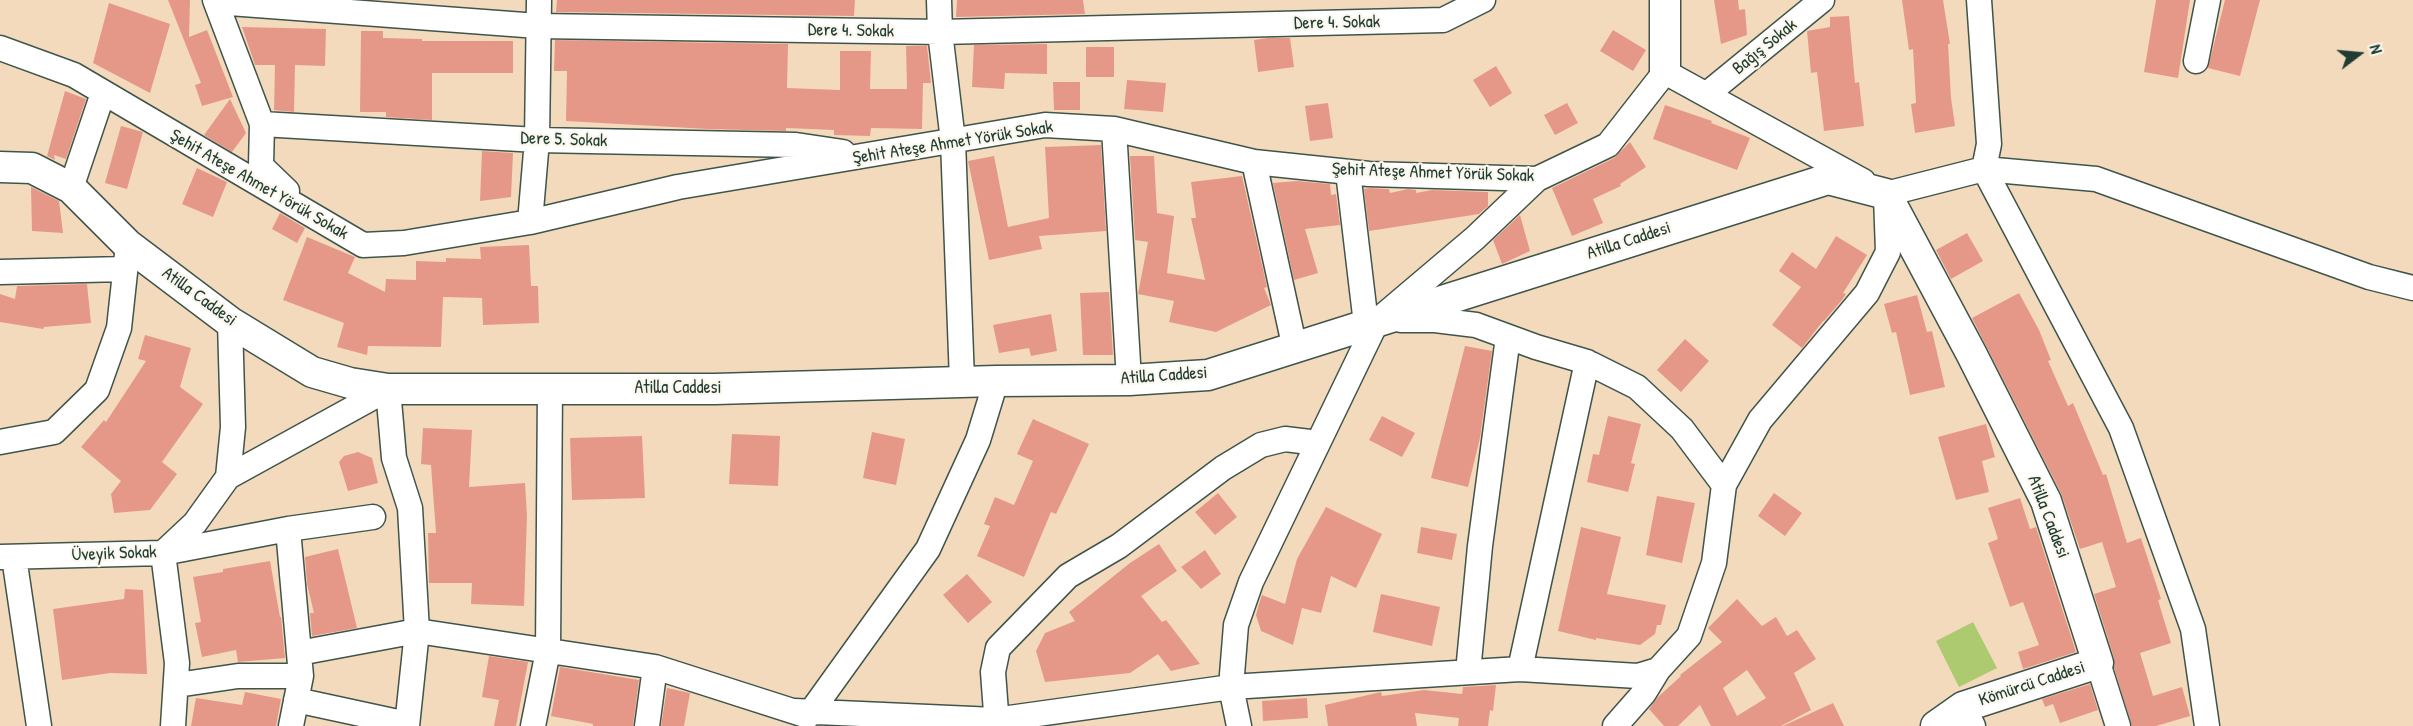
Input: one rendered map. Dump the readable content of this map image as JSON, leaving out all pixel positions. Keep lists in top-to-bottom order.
{
  "streets": {
    "street": [
      "Dere 4. Sokak",
      "Bağış Sokak",
      "Dere 5. Sokak",
      "Şehit Ateşe Ahmet Yörük Sokak",
      "Atilla Caddesi",
      "Üveyik Sokak",
      "Kömürcü Caddesi"
    ]
  },
  "crossings": [
    ["Dere 5. Sokak", "Şehit Ateşe Ahmet Yörük Sokak"],
    ["Atilla Caddesi", "Üveyik Sokak"],
    ["Atilla Caddesi", "Kömürcü Caddesi"]
  ],
  "north": "right"
}
